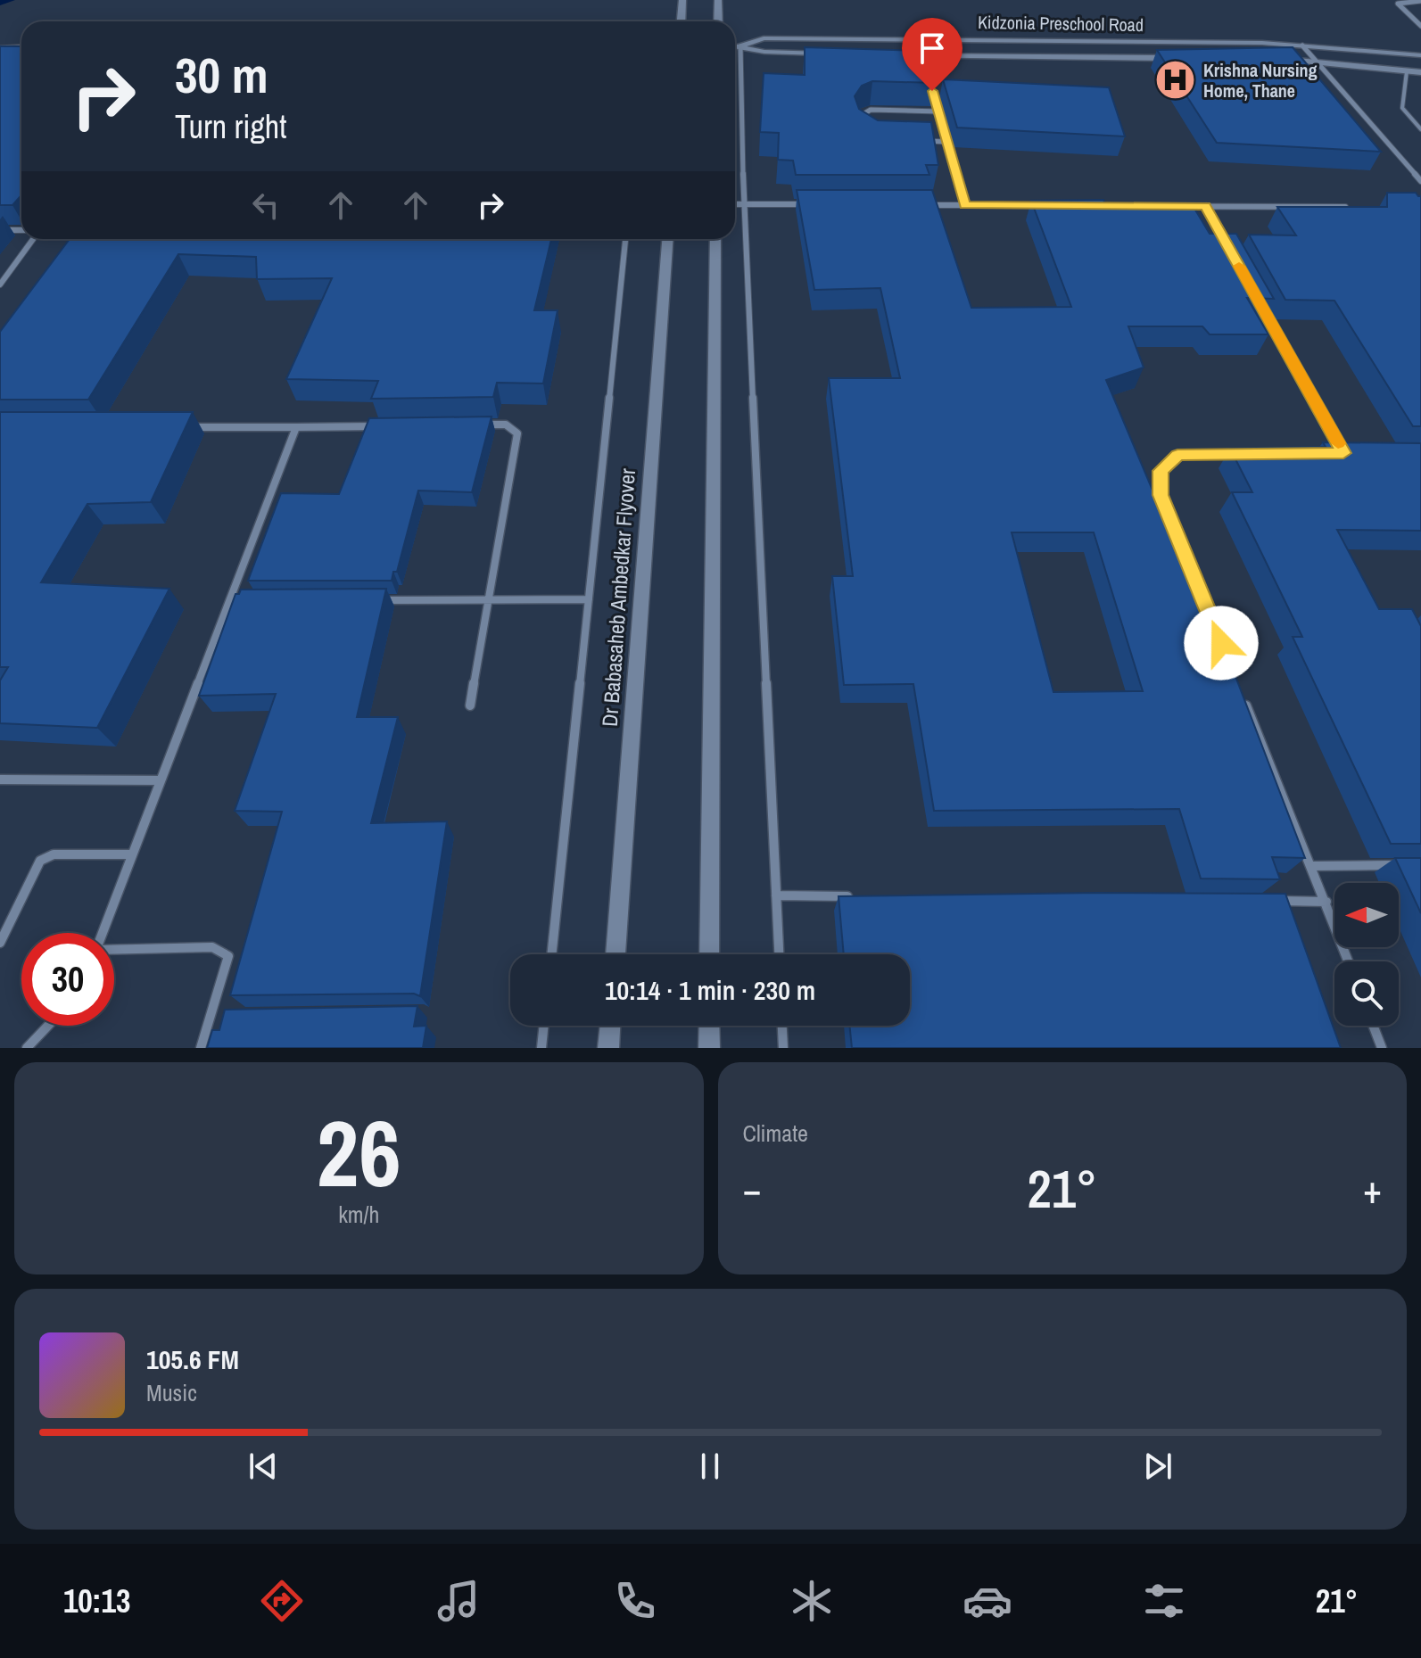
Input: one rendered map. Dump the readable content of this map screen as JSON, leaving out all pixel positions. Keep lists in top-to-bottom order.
{
  "streets": {
    "main road": ["Dr Babasaheb Ambedkar Flyover"],
    "street": ["Kidzonia Preschool Road"]
  },
  "places": {
    "hospital": ["Krishna Nursing Home, Thane"]
  },
  "north": "left",
  "page": {
    "turn": ["30 m", "Turn right"],
    "limit": "30",
    "trip": "10:14 · 1 min · 230 m",
    "tile": [
      ["26", "km/h"],
      "Climate"
    ],
    "heat": ["−", "21°", "+"],
    "song": ["105.6 FM", "Music"],
    "tabs": ["10:13", "21°"]
  }
}
